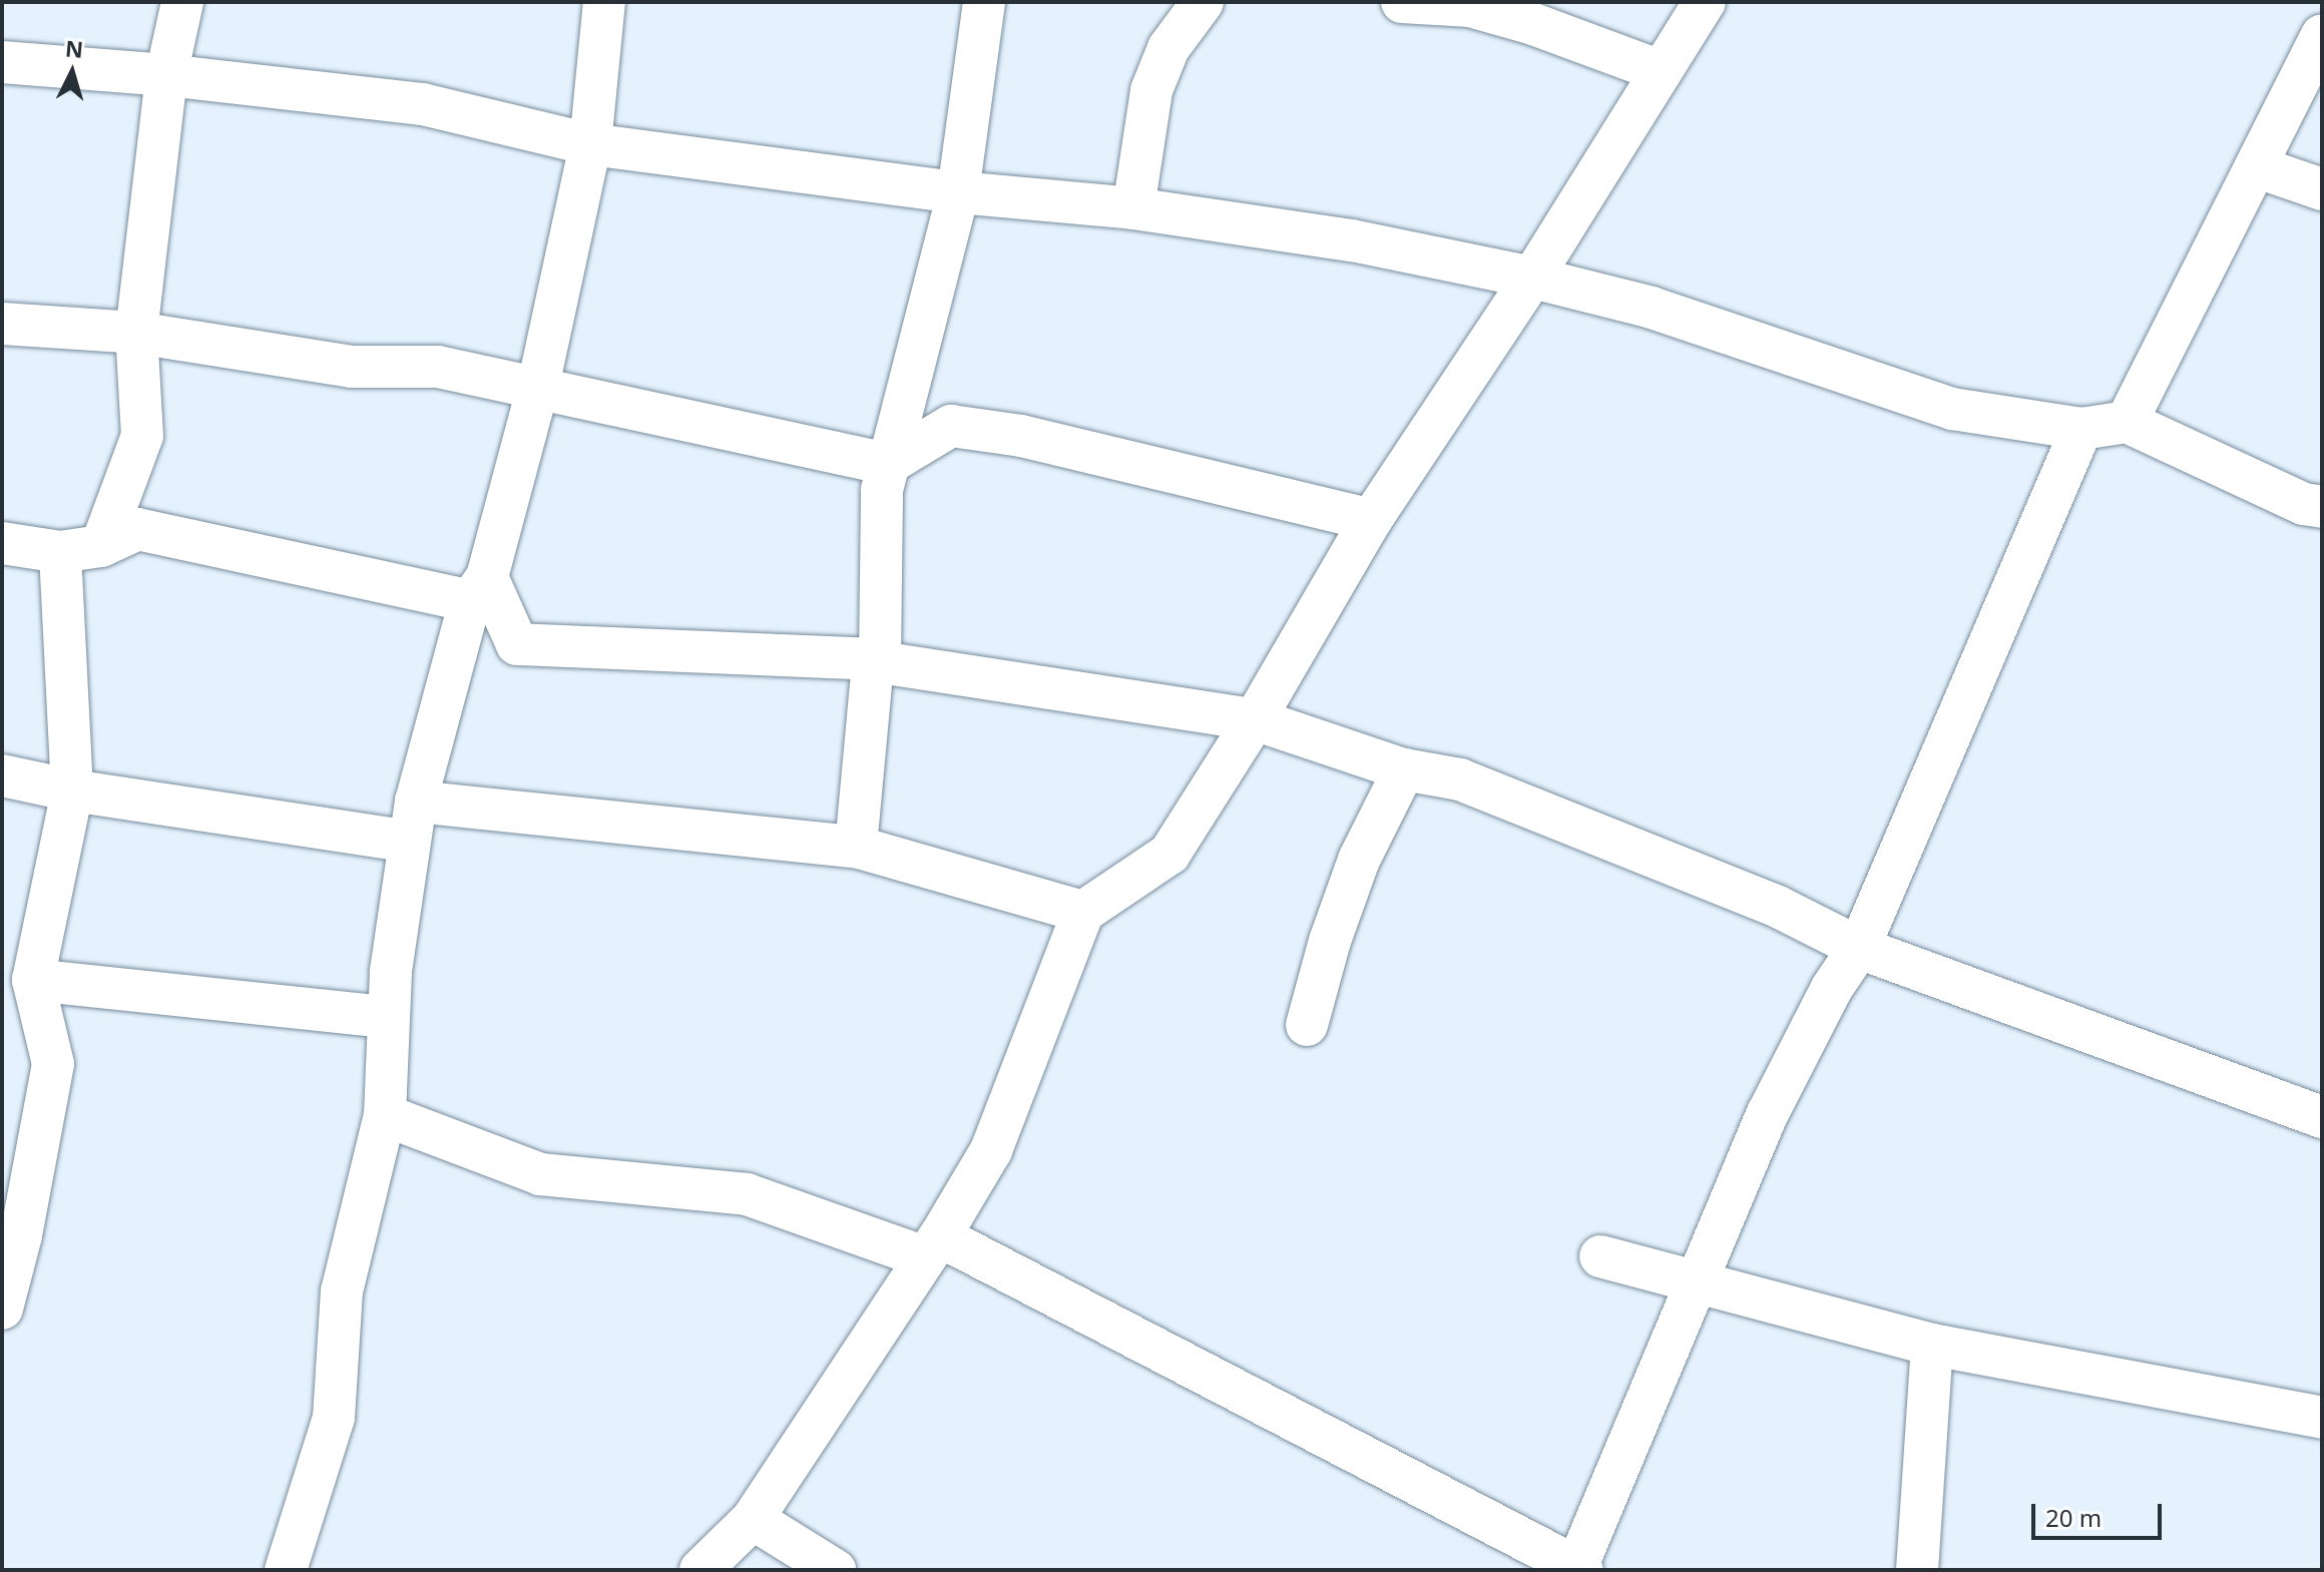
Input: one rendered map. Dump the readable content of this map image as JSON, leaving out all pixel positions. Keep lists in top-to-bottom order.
{
  "scale_bar": "20 m",
  "north": "top"
}
